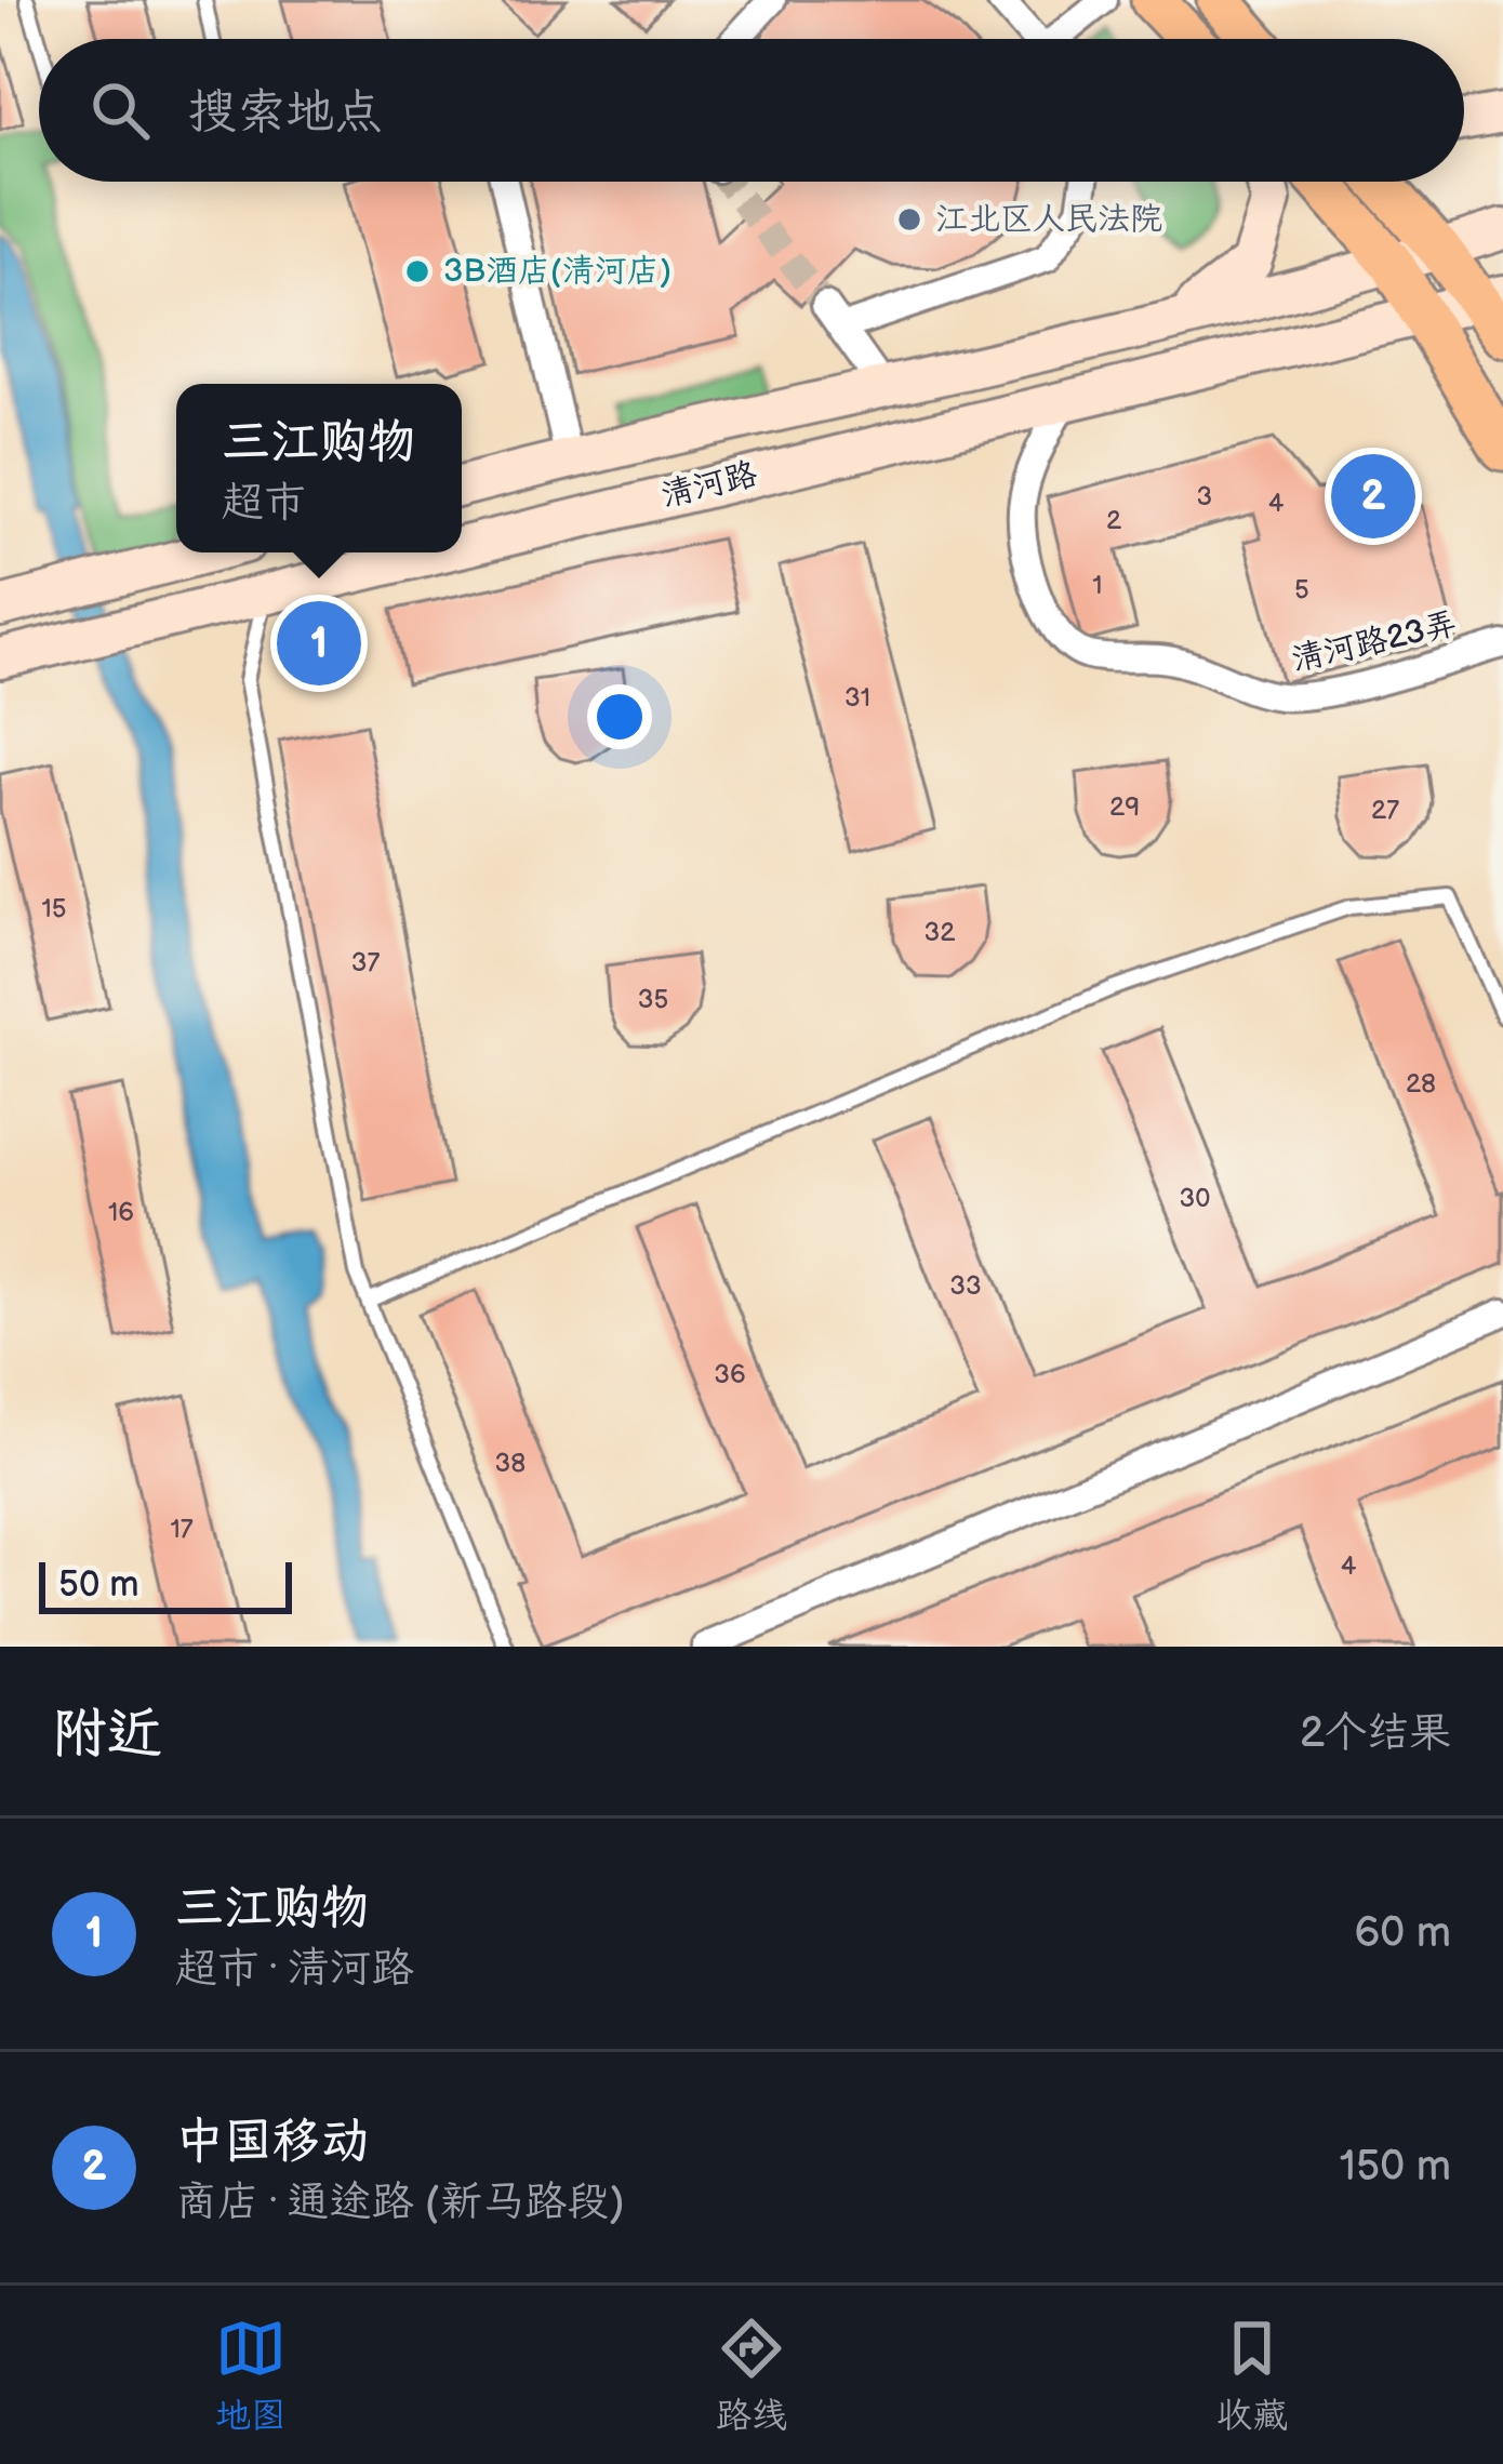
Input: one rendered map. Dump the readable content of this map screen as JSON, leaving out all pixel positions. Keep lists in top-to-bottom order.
{
  "streets": {
    "main road": ["清河路"],
    "street": ["清河路23弄"]
  },
  "crossings": [
    ["清河路", "清河路23弄"]
  ],
  "places": ["江北区人民法院", "3B酒店(清河店)"],
  "house_numbers": [
    "3",
    "4",
    "2",
    "1",
    "5",
    "31",
    "29",
    "27",
    "15",
    "32",
    "37",
    "35",
    "28",
    "30",
    "16",
    "33",
    "36",
    "38",
    "17",
    "4"
  ],
  "scale_bar": "50 m",
  "page": {
    "search": "搜索地点",
    "popup": ["三江购物", "超市"],
    "pins": ["2", "1"],
    "scale": "50 m",
    "heading": ["附近", "2个结果"],
    "list": [
      {
        "mark": "1",
        "name": "三江购物",
        "note": "超市 · 清河路",
        "value": "60 m"
      },
      {
        "mark": "2",
        "name": "中国移动",
        "note": "商店 · 通途路 (新马路段)",
        "value": "150 m"
      }
    ],
    "nav": ["地图", "路线", "收藏"]
  }
}
